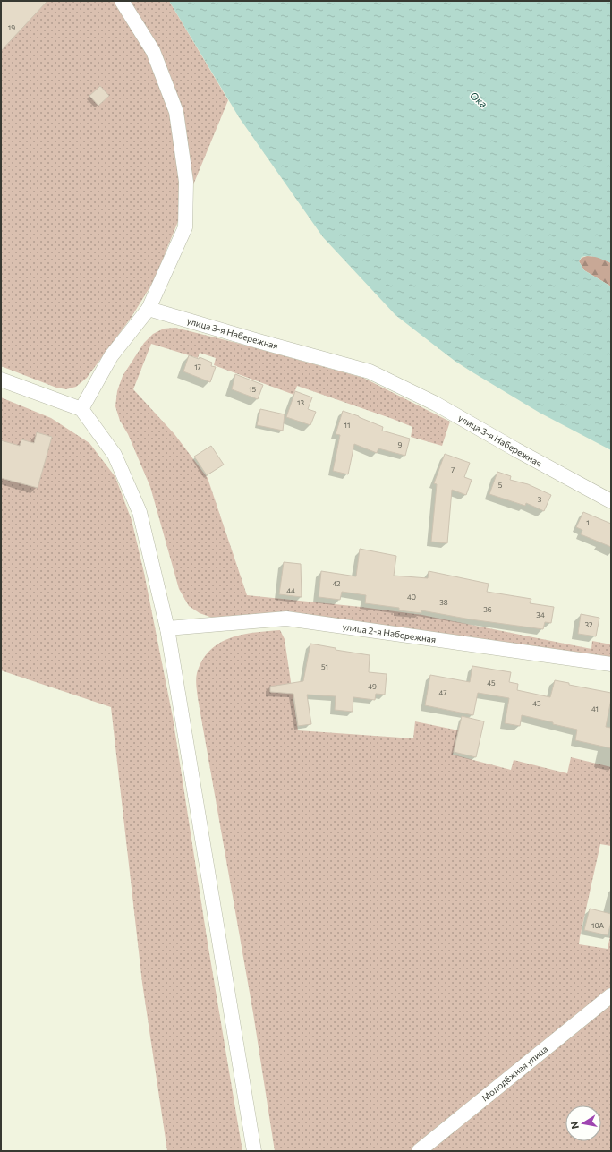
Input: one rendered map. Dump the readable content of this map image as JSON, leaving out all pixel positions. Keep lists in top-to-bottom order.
{
  "streets": {
    "street": ["улица 3-я Набережная", "улица 2-я Набережная", "Молодёжная улица"]
  },
  "water": ["Ока"],
  "house_numbers": [
    "19",
    "17",
    "15",
    "13",
    "11",
    "9",
    "7",
    "5",
    "3",
    "1",
    "42",
    "44",
    "40",
    "38",
    "36",
    "34",
    "32",
    "51",
    "45",
    "49",
    "47",
    "43",
    "41",
    "10А"
  ],
  "north": "left"
}
